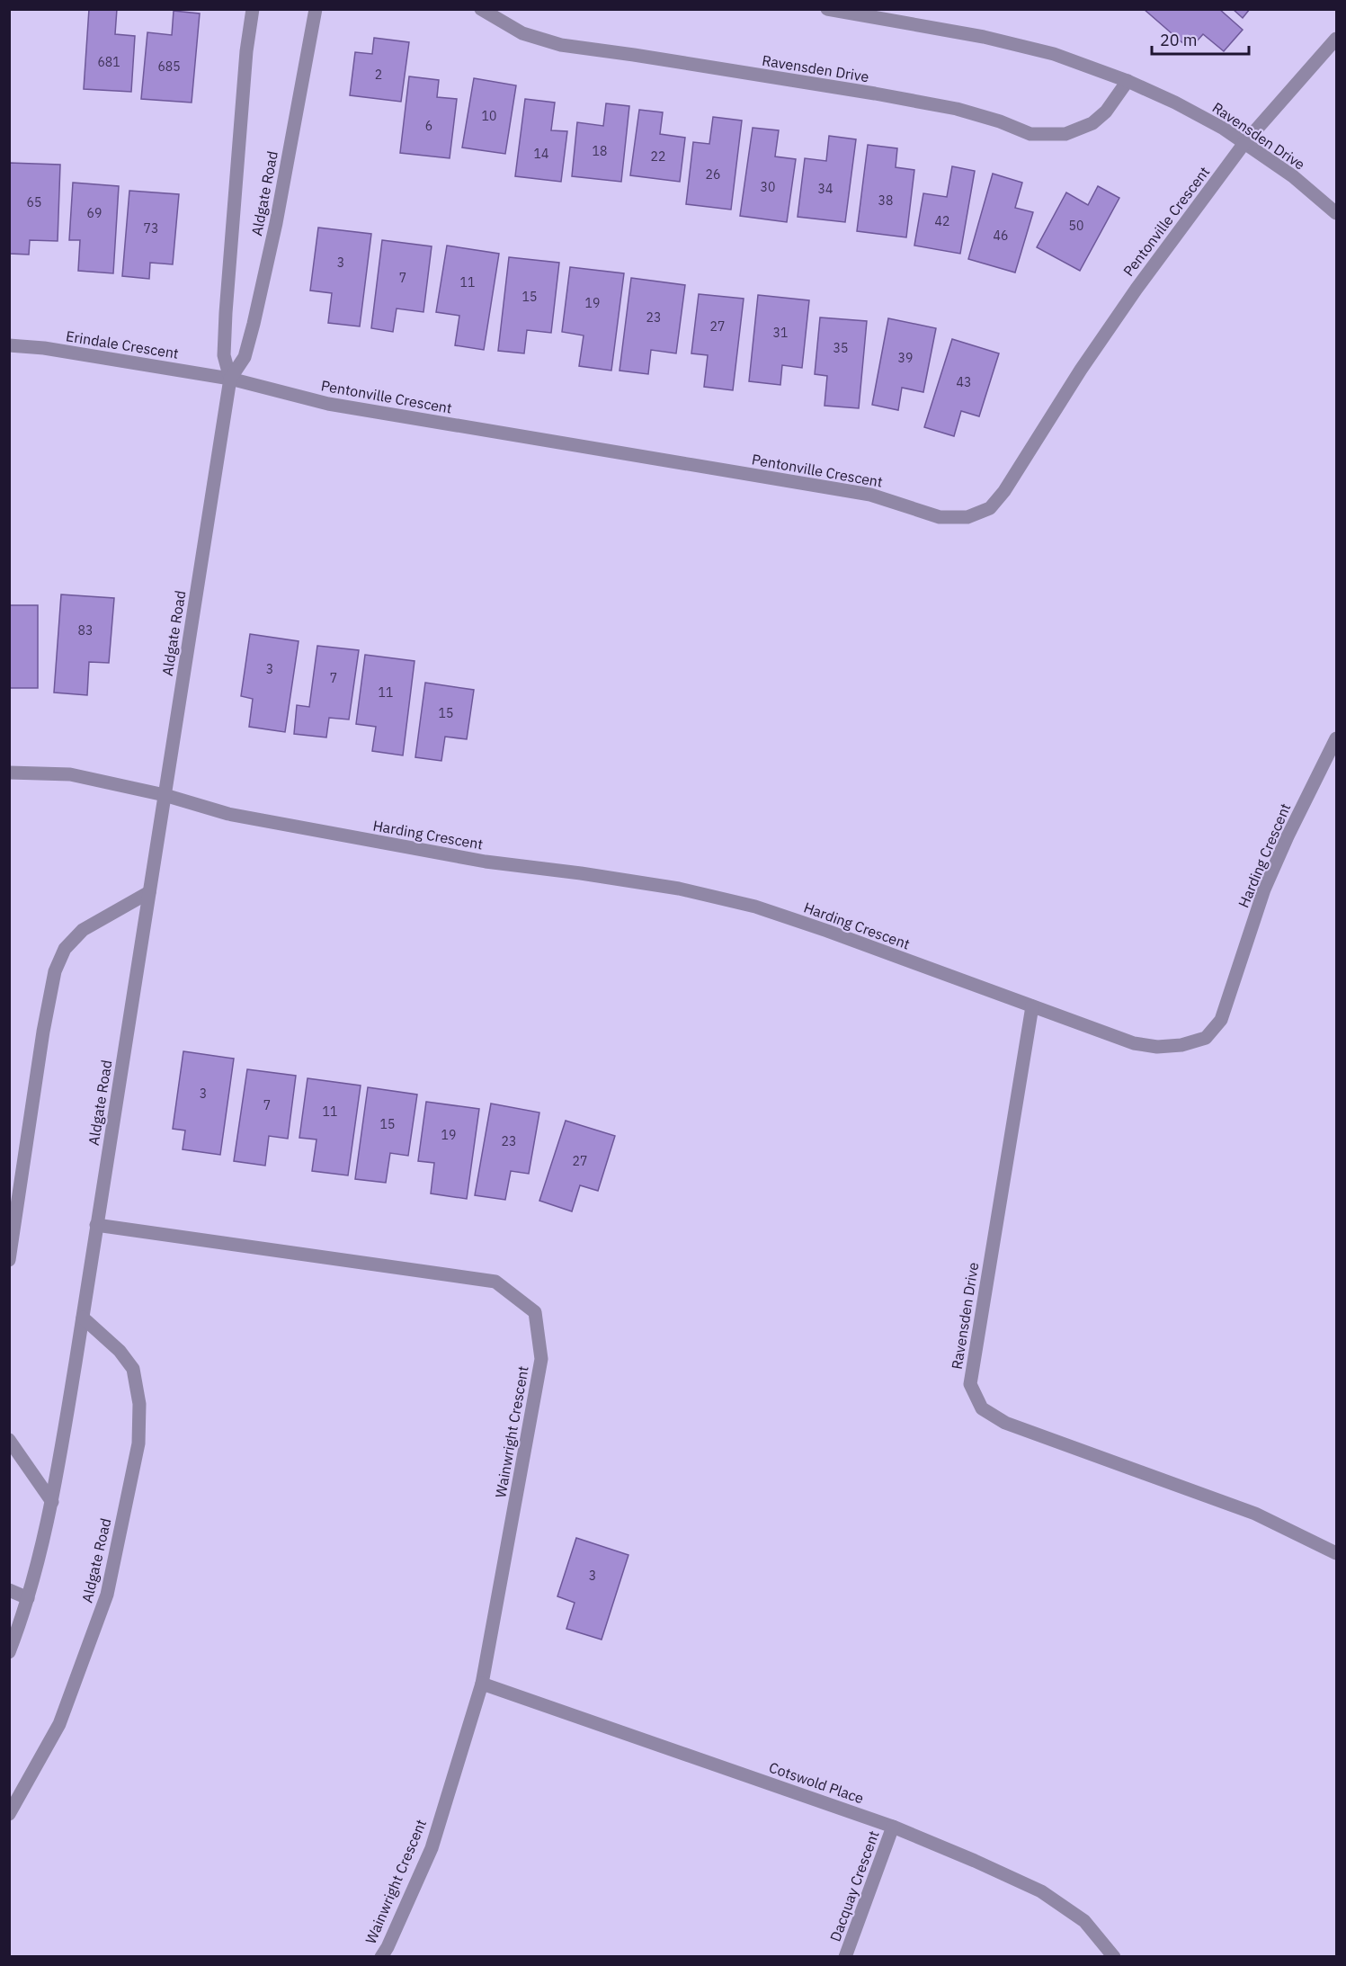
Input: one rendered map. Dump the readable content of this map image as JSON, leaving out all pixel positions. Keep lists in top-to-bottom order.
{
  "streets": {
    "street": [
      "Ravensden Drive",
      "Aldgate Road",
      "Pentonville Crescent",
      "Erindale Crescent",
      "Harding Crescent",
      "Wainwright Crescent",
      "Cotswold Place",
      "Dacquay Crescent"
    ]
  },
  "crossings": [
    ["Ravensden Drive", "Pentonville Crescent"],
    ["Ravensden Drive", "Harding Crescent"],
    ["Aldgate Road", "Pentonville Crescent"],
    ["Aldgate Road", "Erindale Crescent"],
    ["Aldgate Road", "Harding Crescent"],
    ["Aldgate Road", "Wainwright Crescent"],
    ["Pentonville Crescent", "Erindale Crescent"],
    ["Wainwright Crescent", "Cotswold Place"],
    ["Cotswold Place", "Dacquay Crescent"]
  ],
  "house_numbers": [
    "681",
    "685",
    "2",
    "10",
    "6",
    "18",
    "14",
    "22",
    "26",
    "30",
    "34",
    "38",
    "65",
    "69",
    "42",
    "50",
    "73",
    "46",
    "3",
    "7",
    "11",
    "15",
    "19",
    "23",
    "27",
    "31",
    "35",
    "39",
    "43",
    "83",
    "3",
    "7",
    "11",
    "15",
    "3",
    "7",
    "11",
    "15",
    "19",
    "23",
    "27",
    "3"
  ],
  "scale_bar": "20 m"
}
